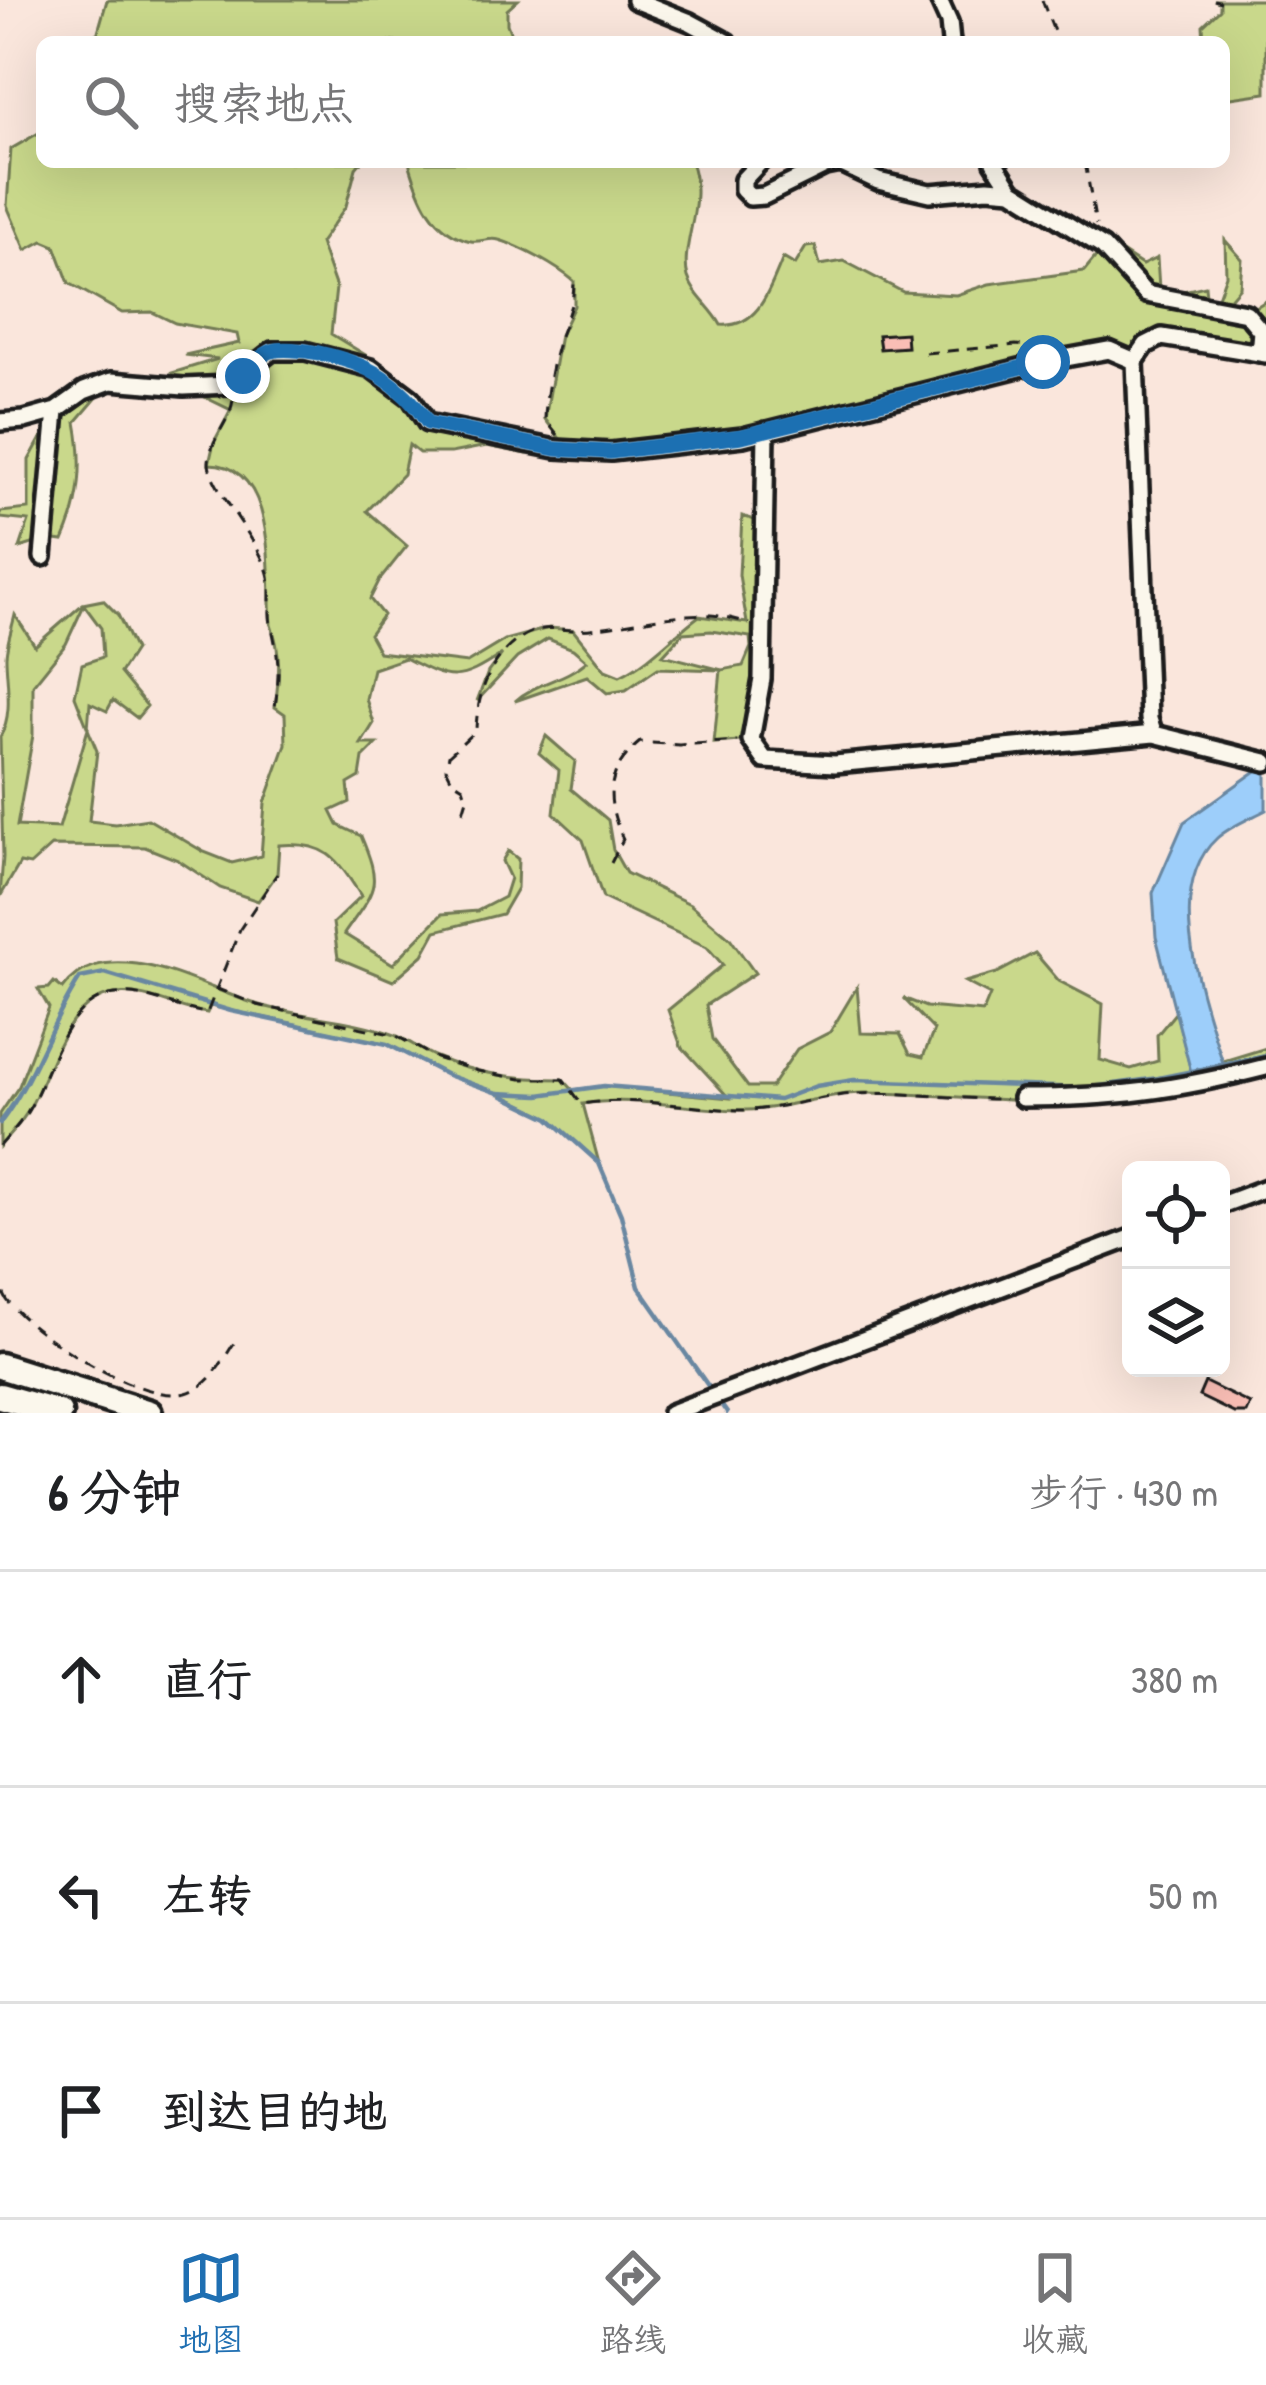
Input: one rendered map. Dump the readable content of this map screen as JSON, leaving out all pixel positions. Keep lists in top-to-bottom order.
{
  "page": {
    "search": "搜索地点",
    "heading": ["6 分钟", "步行 · 430 m"],
    "list": [
      ["直行", "380 m"],
      ["左转", "50 m"],
      "到达目的地"
    ],
    "nav": ["地图", "路线", "收藏"]
  }
}
